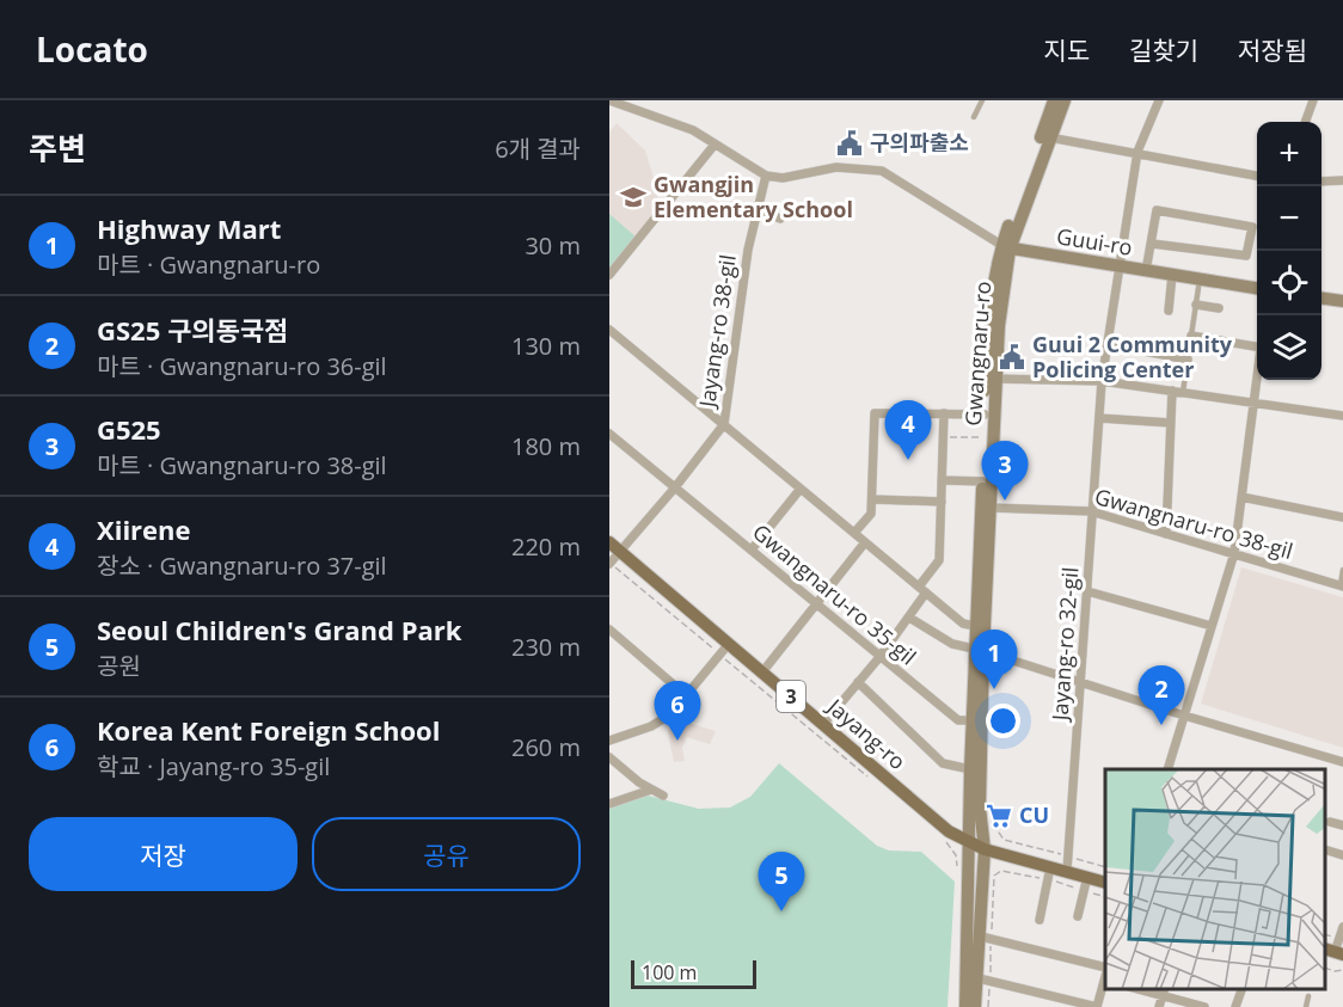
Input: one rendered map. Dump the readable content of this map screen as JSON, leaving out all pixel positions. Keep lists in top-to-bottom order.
{
  "streets": {
    "main road": [
      "Guui-ro",
      "Gwangnaru-ro",
      "3",
      "Jayang-ro"
    ],
    "street": [
      "Jayang-ro 38-gil",
      "Gwangnaru-ro 38-gil",
      "Gwangnaru-ro 35-gil",
      "Jayang-ro 32-gil"
    ]
  },
  "crossings": [
    ["Guui-ro", "Gwangnaru-ro"],
    ["Guui-ro", "Jayang-ro 32-gil"],
    ["Jayang-ro 38-gil", "Gwangnaru-ro 35-gil"],
    ["Jayang-ro 38-gil", "Jayang-ro"],
    ["Gwangnaru-ro", "Gwangnaru-ro 38-gil"],
    ["Gwangnaru-ro", "Gwangnaru-ro 35-gil"],
    ["Gwangnaru-ro", "Jayang-ro"],
    ["Gwangnaru-ro 38-gil", "Jayang-ro 32-gil"],
    ["Jayang-ro 32-gil", "Jayang-ro"]
  ],
  "places": {
    "public building": ["구의파출소", "Guui 2 Community Policing Center"],
    "school or university": ["Gwangjin Elementary School"],
    "supermarket": ["CU"]
  },
  "scale_bar": "100 m",
  "page": {
    "header": "Locato",
    "nav": ["지도", "길찾기", "저장됨"],
    "heading": ["주변", "6개 결과"],
    "map_buttons": ["+", "−"],
    "list": [
      {
        "mark": "1",
        "name": "Highway Mart",
        "note": "마트 · Gwangnaru-ro",
        "value": "30 m"
      },
      {
        "mark": "2",
        "name": "GS25 구의동국점",
        "note": "마트 · Gwangnaru-ro 36-gil",
        "value": "130 m"
      },
      {
        "mark": "3",
        "name": "G525",
        "note": "마트 · Gwangnaru-ro 38-gil",
        "value": "180 m"
      },
      {
        "mark": "4",
        "name": "Xiirene",
        "note": "장소 · Gwangnaru-ro 37-gil",
        "value": "220 m"
      },
      {
        "mark": "5",
        "name": "Seoul Children's Grand Park",
        "note": "공원",
        "value": "230 m"
      },
      {
        "mark": "6",
        "name": "Korea Kent Foreign School",
        "note": "학교 · Jayang-ro 35-gil",
        "value": "260 m"
      }
    ],
    "pins": [
      "4",
      "3",
      "1",
      "2",
      "6",
      "5"
    ],
    "buttons": ["저장", "공유"],
    "scale": "100 m"
  }
}
